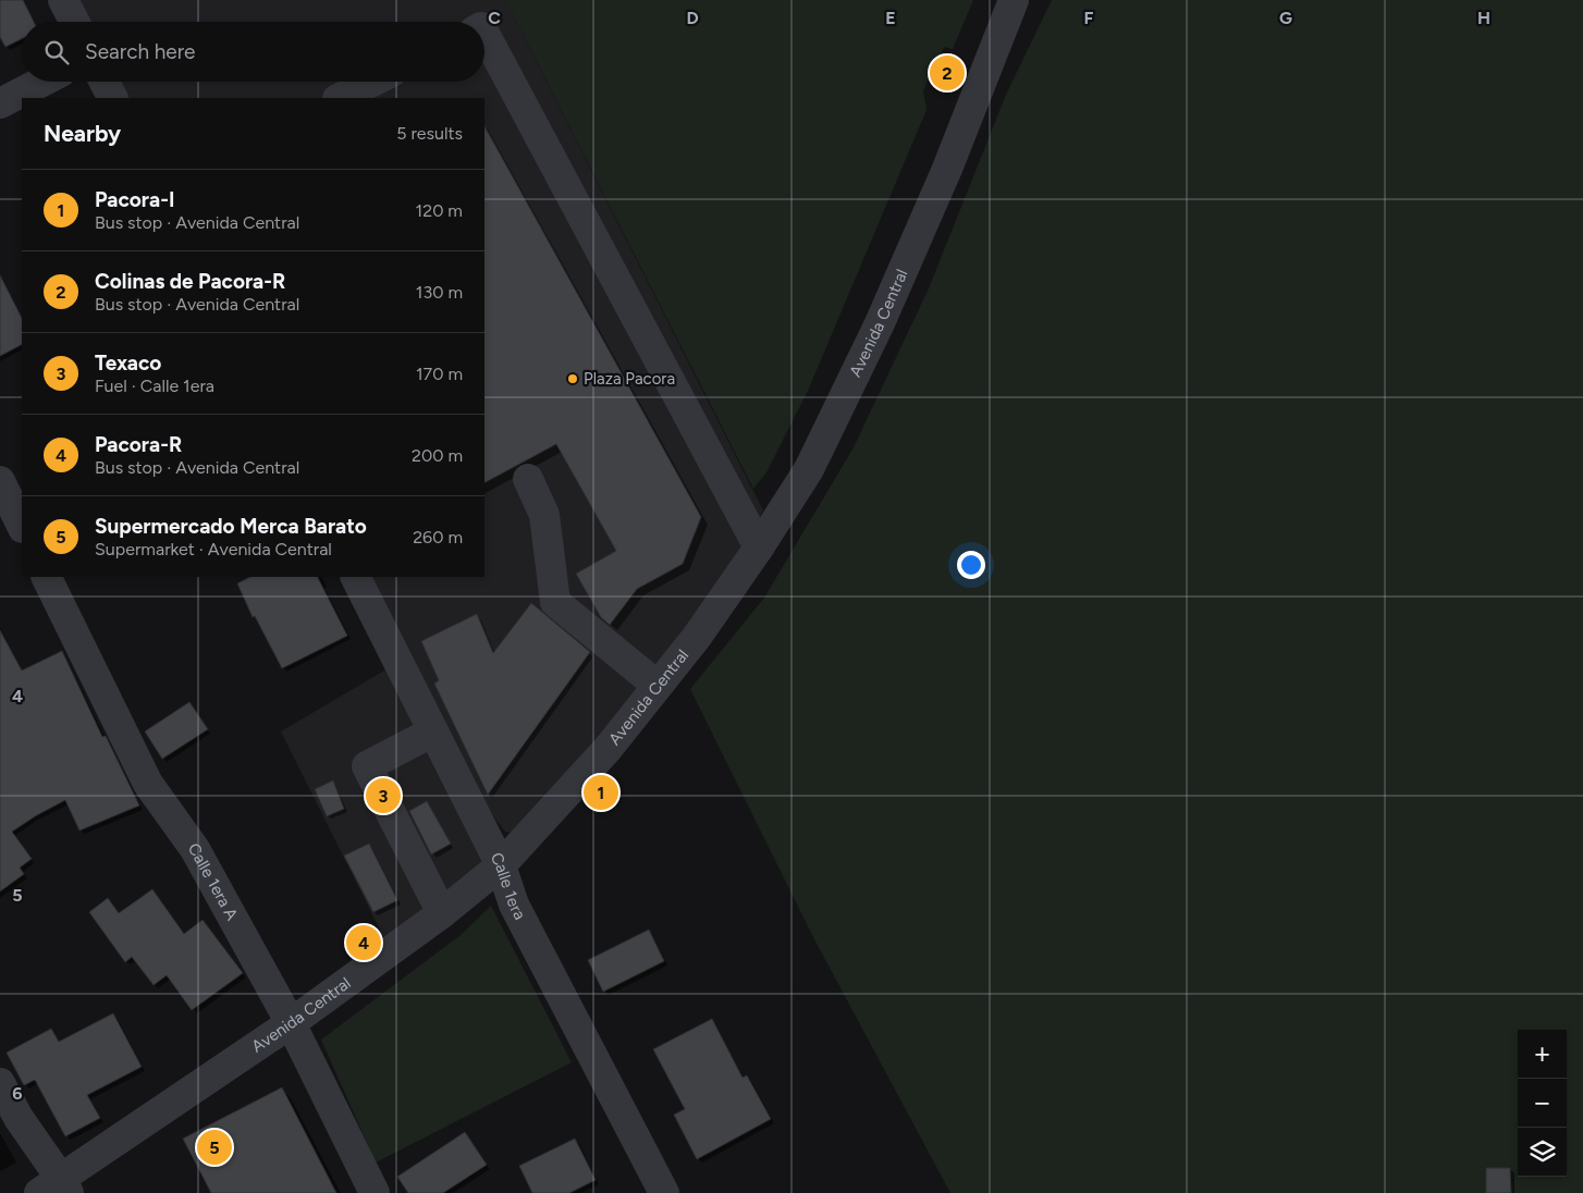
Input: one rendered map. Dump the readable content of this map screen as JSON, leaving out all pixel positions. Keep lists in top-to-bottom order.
{
  "streets": {
    "street": ["Avenida Central", "Calle 1era A", "Calle 1era"]
  },
  "crossings": [
    ["Avenida Central", "Calle 1era A"],
    ["Avenida Central", "Calle 1era"]
  ],
  "places": ["Plaza Pacora"],
  "page": {
    "search": "Search here",
    "pins": [
      "2",
      "1",
      "3",
      "4",
      "5"
    ],
    "heading": ["Nearby", "5 results"],
    "list": [
      {
        "mark": "1",
        "name": "Pacora-I",
        "note": "Bus stop · Avenida Central",
        "value": "120 m"
      },
      {
        "mark": "2",
        "name": "Colinas de Pacora-R",
        "note": "Bus stop · Avenida Central",
        "value": "130 m"
      },
      {
        "mark": "3",
        "name": "Texaco",
        "note": "Fuel · Calle 1era",
        "value": "170 m"
      },
      {
        "mark": "4",
        "name": "Pacora-R",
        "note": "Bus stop · Avenida Central",
        "value": "200 m"
      },
      {
        "mark": "5",
        "name": "Supermercado Merca Barato",
        "note": "Supermarket · Avenida Central",
        "value": "260 m"
      }
    ],
    "map_buttons": ["+", "−"]
  },
  "grid": {
    "columns": [
      "C",
      "D",
      "E",
      "F",
      "G",
      "H"
    ],
    "rows": ["4", "5", "6"]
  }
}
